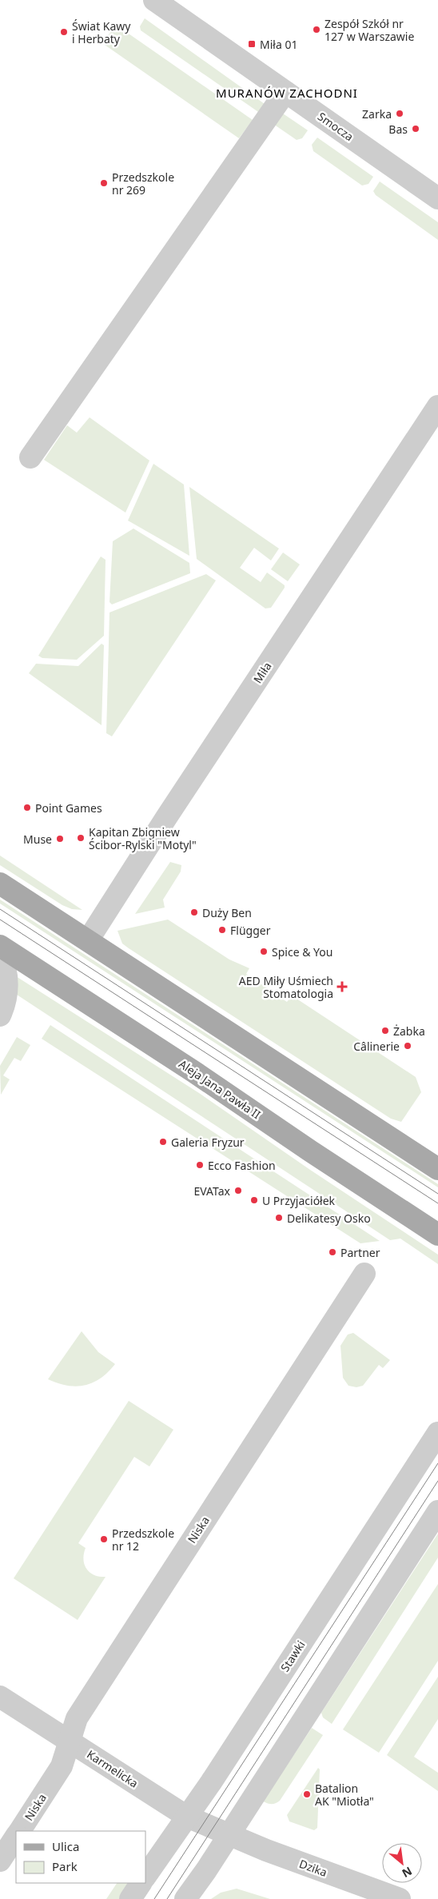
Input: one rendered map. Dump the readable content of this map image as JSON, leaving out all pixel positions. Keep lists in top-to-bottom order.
{
  "streets": {
    "main road": ["Aleja Jana Pawła II"],
    "street": [
      "Smocza",
      "Miła",
      "Niska",
      "Stawki",
      "Karmelicka",
      "Dzika"
    ]
  },
  "crossings": [
    ["Niska", "Karmelicka"],
    ["Stawki", "Karmelicka"],
    ["Karmelicka", "Dzika"]
  ],
  "districts": ["MURANÓW ZACHODNI"],
  "places": {
    "other": [
      "Zespół Szkół nr 127 w Warszawie",
      "Świat Kawy i Herbaty",
      "Zarka",
      "Bas",
      "Przedszkole nr 269",
      "Point Games",
      "Kapitan Zbigniew Ścibor-Rylski \"Motyl\"",
      "Muse",
      "Duży Ben",
      "Flügger",
      "Spice & You",
      "Żabka",
      "Câlinerie",
      "Galeria Fryzur",
      "Ecco Fashion",
      "EVATax",
      "U Przyjaciółek",
      "Delikatesy Osko",
      "Partner",
      "Przedszkole nr 12",
      "Batalion AK \"Miotła\""
    ],
    "transit": ["Miła 01"],
    "health": ["AED Miły Uśmiech Stomatologia"]
  },
  "legend": ["Ulica", "Park"],
  "north": "bottom right"
}
